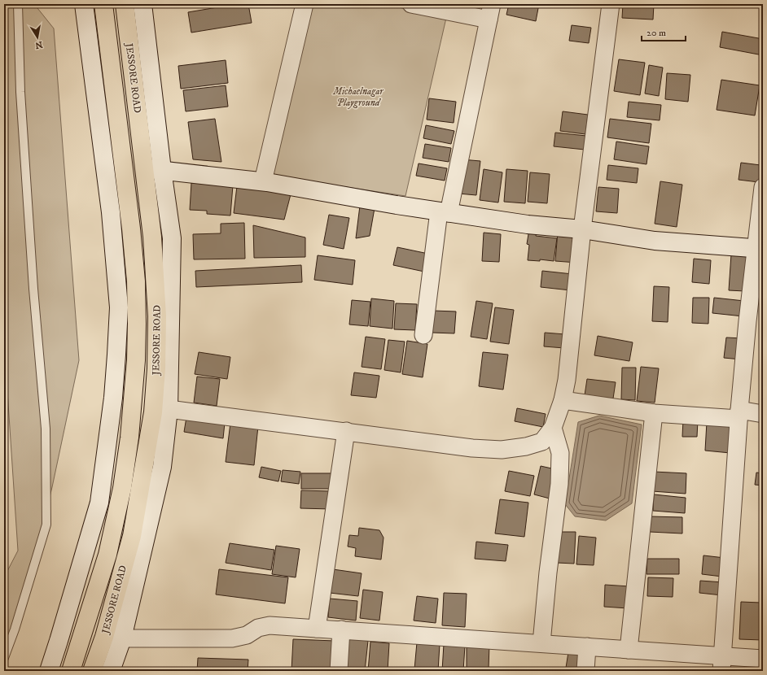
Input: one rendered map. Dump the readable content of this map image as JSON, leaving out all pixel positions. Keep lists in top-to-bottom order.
{
  "streets": {
    "highway": ["JESSORE ROAD"]
  },
  "parks": ["Michaelnagar Playground"],
  "scale_bar": "20 m",
  "north": "bottom"
}
